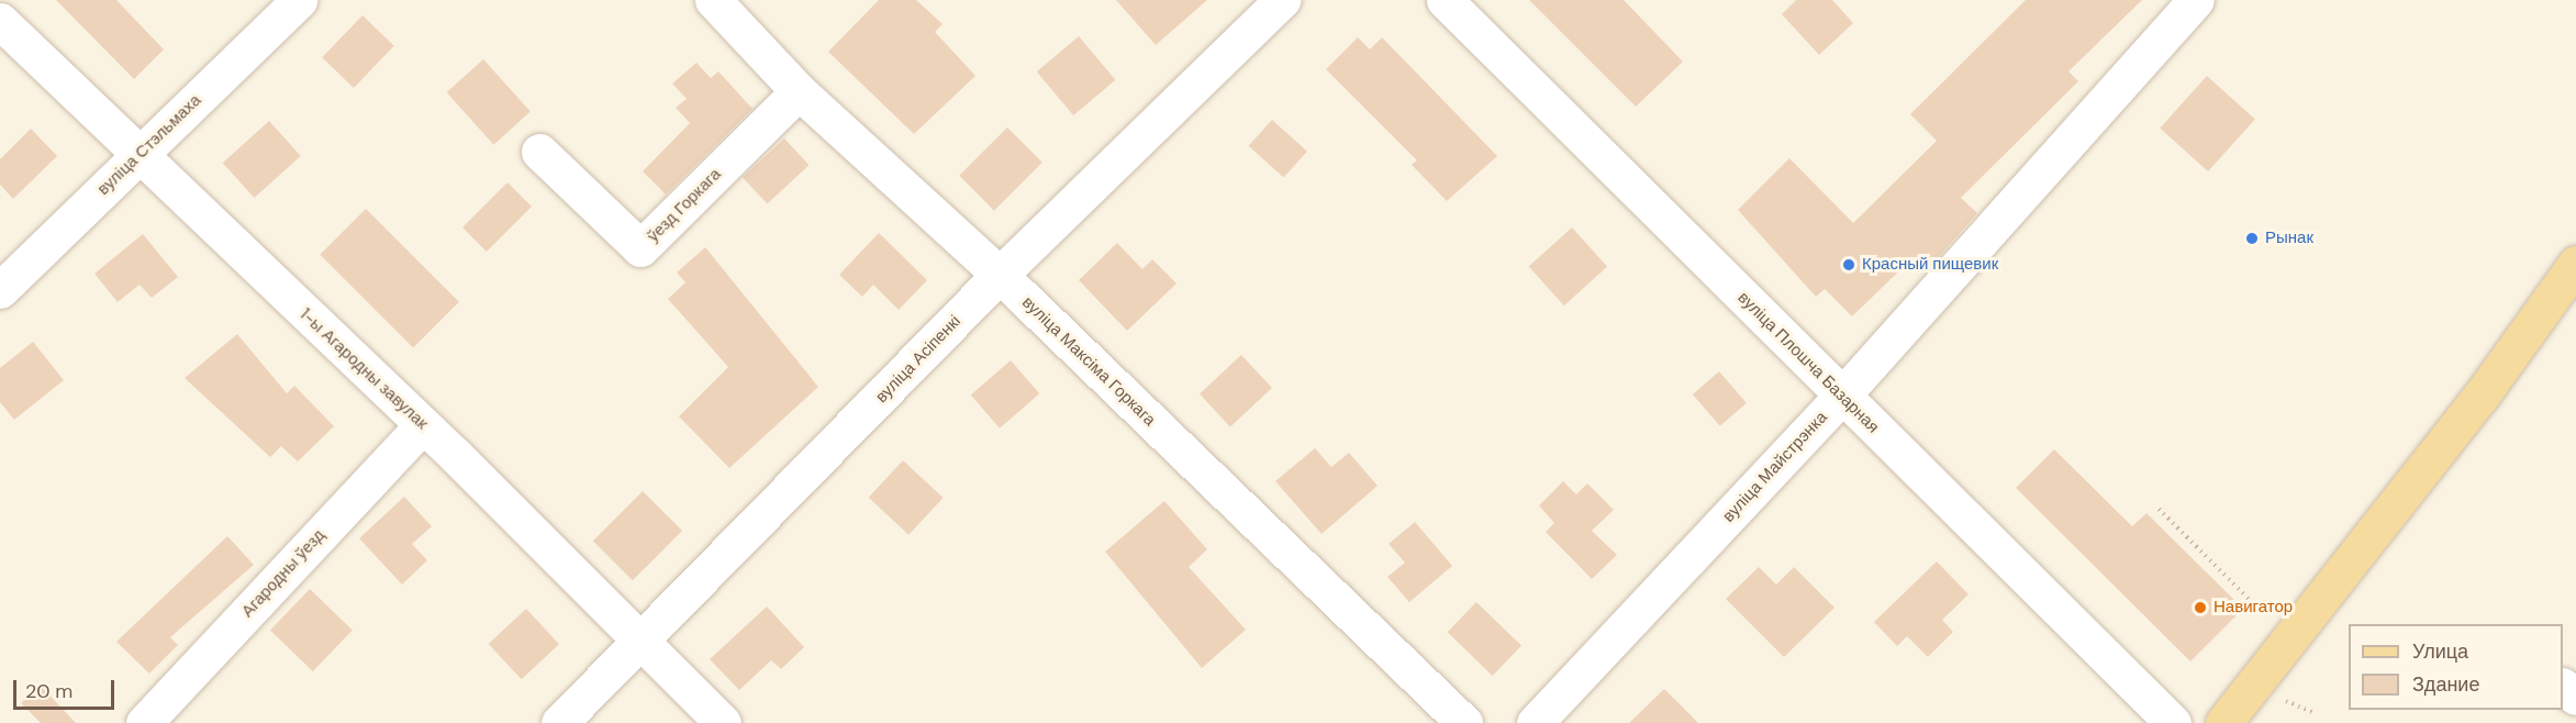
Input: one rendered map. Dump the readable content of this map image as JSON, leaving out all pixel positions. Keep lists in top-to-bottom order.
{
  "streets": {
    "street": [
      "вуліца Стэльмаха",
      "ўезд Горкага",
      "вуліца Асіпенкі",
      "вуліца Максіма Горкага",
      "вуліца Плошча Базарная",
      "1-ы Агародны завулак",
      "вуліца Майстрэнка",
      "Агародны ўезд"
    ]
  },
  "crossings": [
    ["вуліца Стэльмаха", "1-ы Агародны завулак"],
    ["ўезд Горкага", "вуліца Максіма Горкага"],
    ["вуліца Асіпенкі", "вуліца Максіма Горкага"],
    ["вуліца Асіпенкі", "1-ы Агародны завулак"],
    ["вуліца Плошча Базарная", "вуліца Майстрэнка"],
    ["1-ы Агародны завулак", "Агародны ўезд"]
  ],
  "places": ["Рынак", "Красный пищевик", "Навигатор"],
  "legend": ["Улица", "Здание"],
  "scale_bar": "20 m"
}
